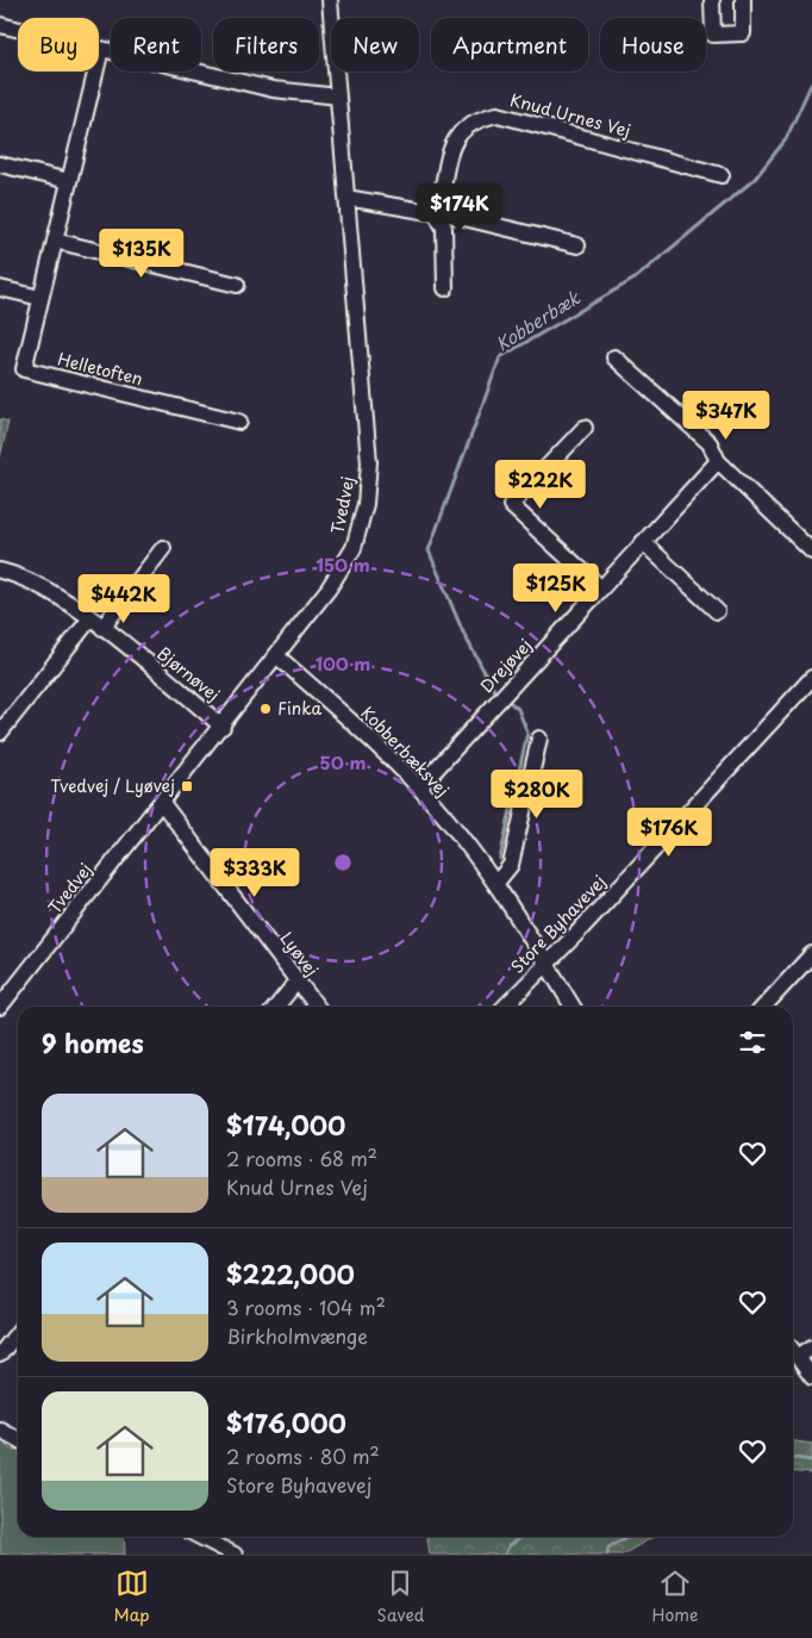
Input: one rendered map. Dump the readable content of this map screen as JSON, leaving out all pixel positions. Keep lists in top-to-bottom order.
{
  "streets": {
    "street": [
      "Knud Urnes Vej",
      "Helletoften",
      "Tvedvej",
      "Drejøvej",
      "Bjørnøvej",
      "Kobberbæksvej",
      "Store Byhavevej",
      "Lyøvej"
    ]
  },
  "crossings": [
    ["Tvedvej", "Bjørnøvej"],
    ["Tvedvej", "Kobberbæksvej"],
    ["Tvedvej", "Lyøvej"],
    ["Drejøvej", "Kobberbæksvej"],
    ["Kobberbæksvej", "Store Byhavevej"]
  ],
  "water": ["Kobberbæk"],
  "places": {
    "other": ["Finka"],
    "transit": ["Tvedvej / Lyøvej"]
  },
  "page": {
    "chip": [
      "Buy",
      "Rent",
      "Filters",
      "New",
      "Apartment",
      "House"
    ],
    "price": [
      "$174K",
      "$135K",
      "$347K",
      "$222K",
      "$125K",
      "$442K",
      "$280K",
      "$176K",
      "$333K"
    ],
    "heading": "9 homes",
    "list": [
      {
        "name": "$174,000",
        "note": "2 rooms · 68 m² · Knud Urnes Vej"
      },
      {
        "name": "$222,000",
        "note": "3 rooms · 104 m² · Birkholmvænge"
      },
      {
        "name": "$176,000",
        "note": "2 rooms · 80 m² · Store Byhavevej"
      }
    ],
    "tabs": ["Map", "Saved", "Home"]
  },
  "rings": ["150 m", "100 m", "50 m"]
}
